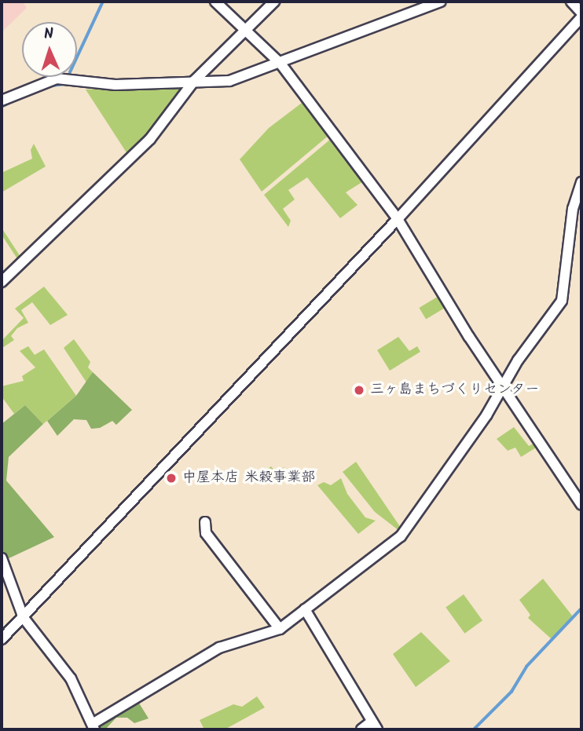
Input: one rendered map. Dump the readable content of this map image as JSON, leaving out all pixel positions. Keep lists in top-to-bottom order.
{
  "places": ["三ヶ島まちづくりセンター", "中屋本店 米穀事業部"],
  "north": "top"
}
